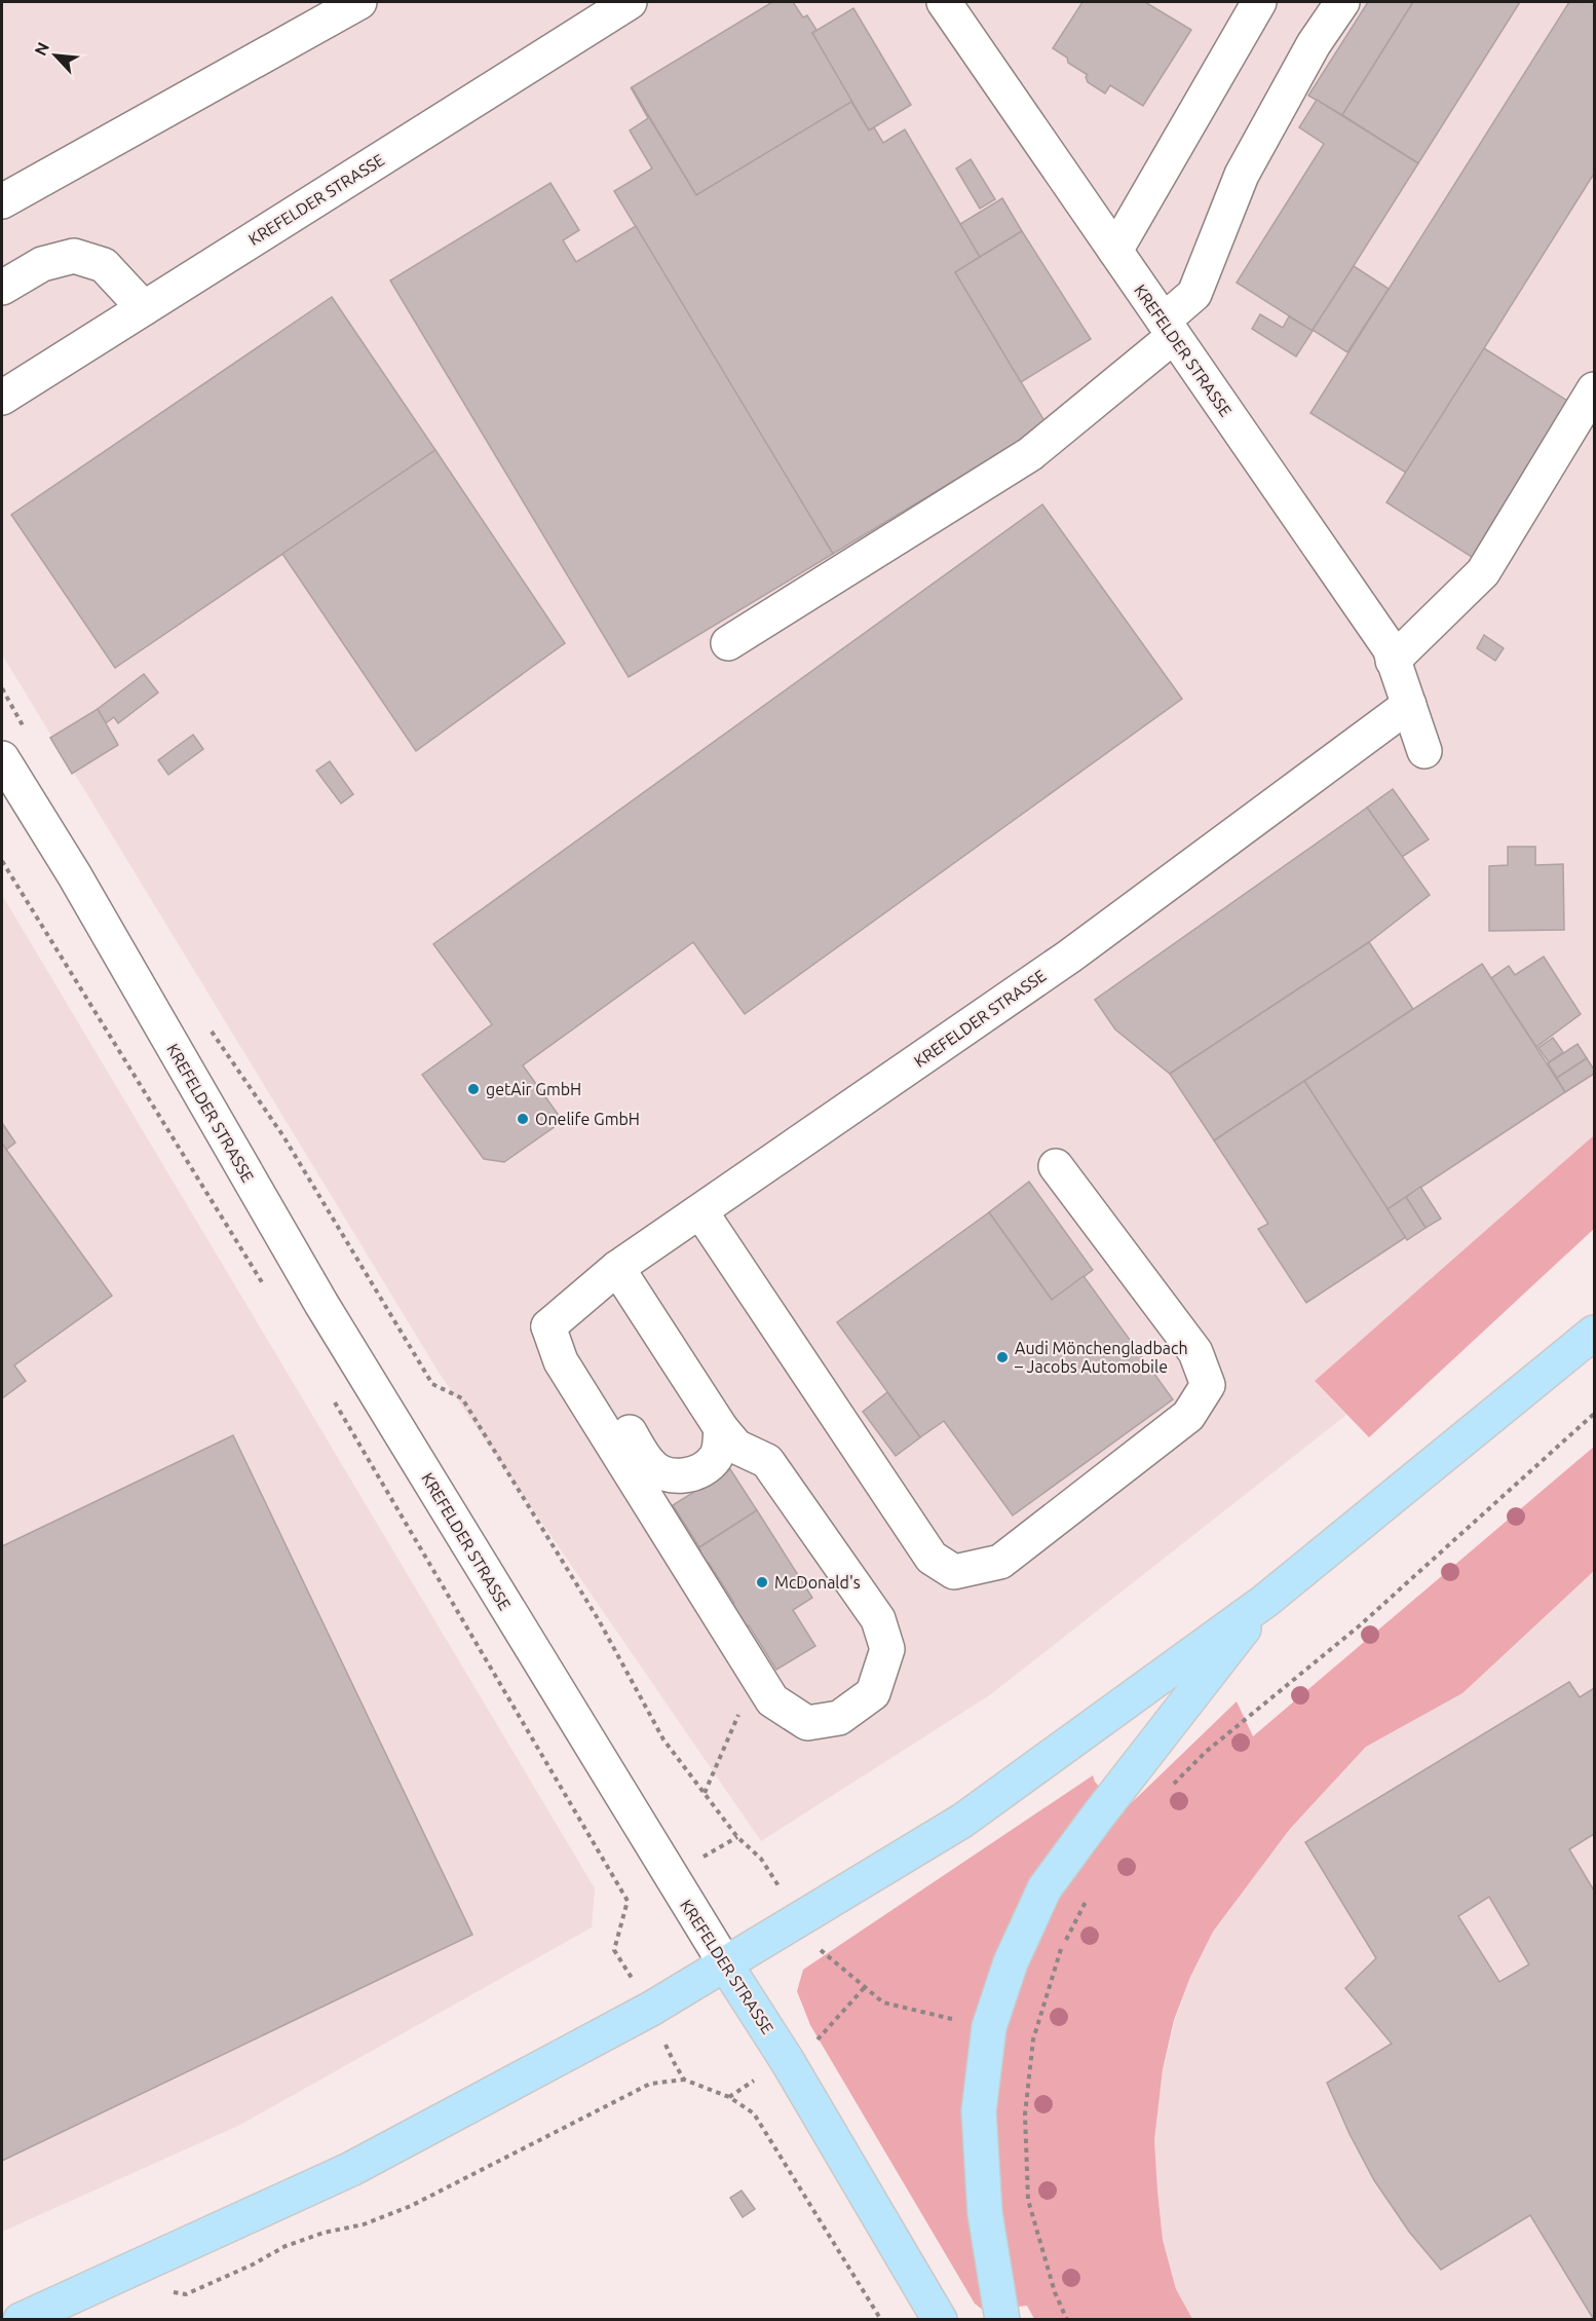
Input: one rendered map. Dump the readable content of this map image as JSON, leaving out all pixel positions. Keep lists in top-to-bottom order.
{
  "streets": {
    "main road": ["KREFELDER STRASSE"]
  },
  "places": [
    "getAir GmbH",
    "Onelife GmbH",
    "Audi Mönchengladbach – Jacobs Automobile",
    "McDonald's"
  ],
  "north": "top left"
}
